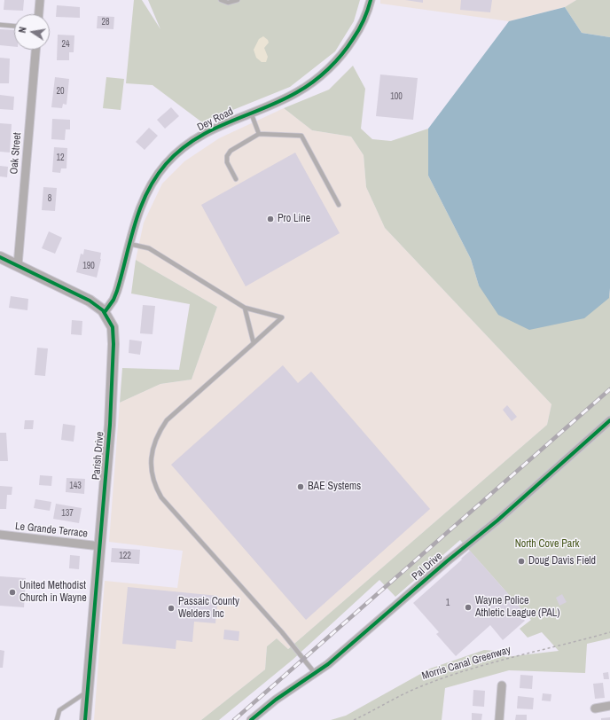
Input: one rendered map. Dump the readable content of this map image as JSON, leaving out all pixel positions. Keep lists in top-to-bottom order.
{
  "streets": {
    "street": [
      "Dey Road",
      "Oak Street",
      "Parish Drive",
      "Le Grande Terrace",
      "Pal Drive"
    ],
    "path": ["Morris Canal Greenway"]
  },
  "crossings": [
    ["Dey Road", "Parish Drive"],
    ["Oak Street", "Parish Drive"],
    ["Parish Drive", "Le Grande Terrace"]
  ],
  "parks": ["North Cove Park"],
  "places": [
    "Pro Line",
    "BAE Systems",
    "Doug Davis Field",
    "United Methodist Church in Wayne",
    "Wayne Police Athletic League (PAL)",
    "Passaic County Welders Inc"
  ],
  "house_numbers": [
    "28",
    "24",
    "20",
    "100",
    "12",
    "8",
    "190",
    "143",
    "137",
    "122",
    "1"
  ],
  "north": "left"
}
